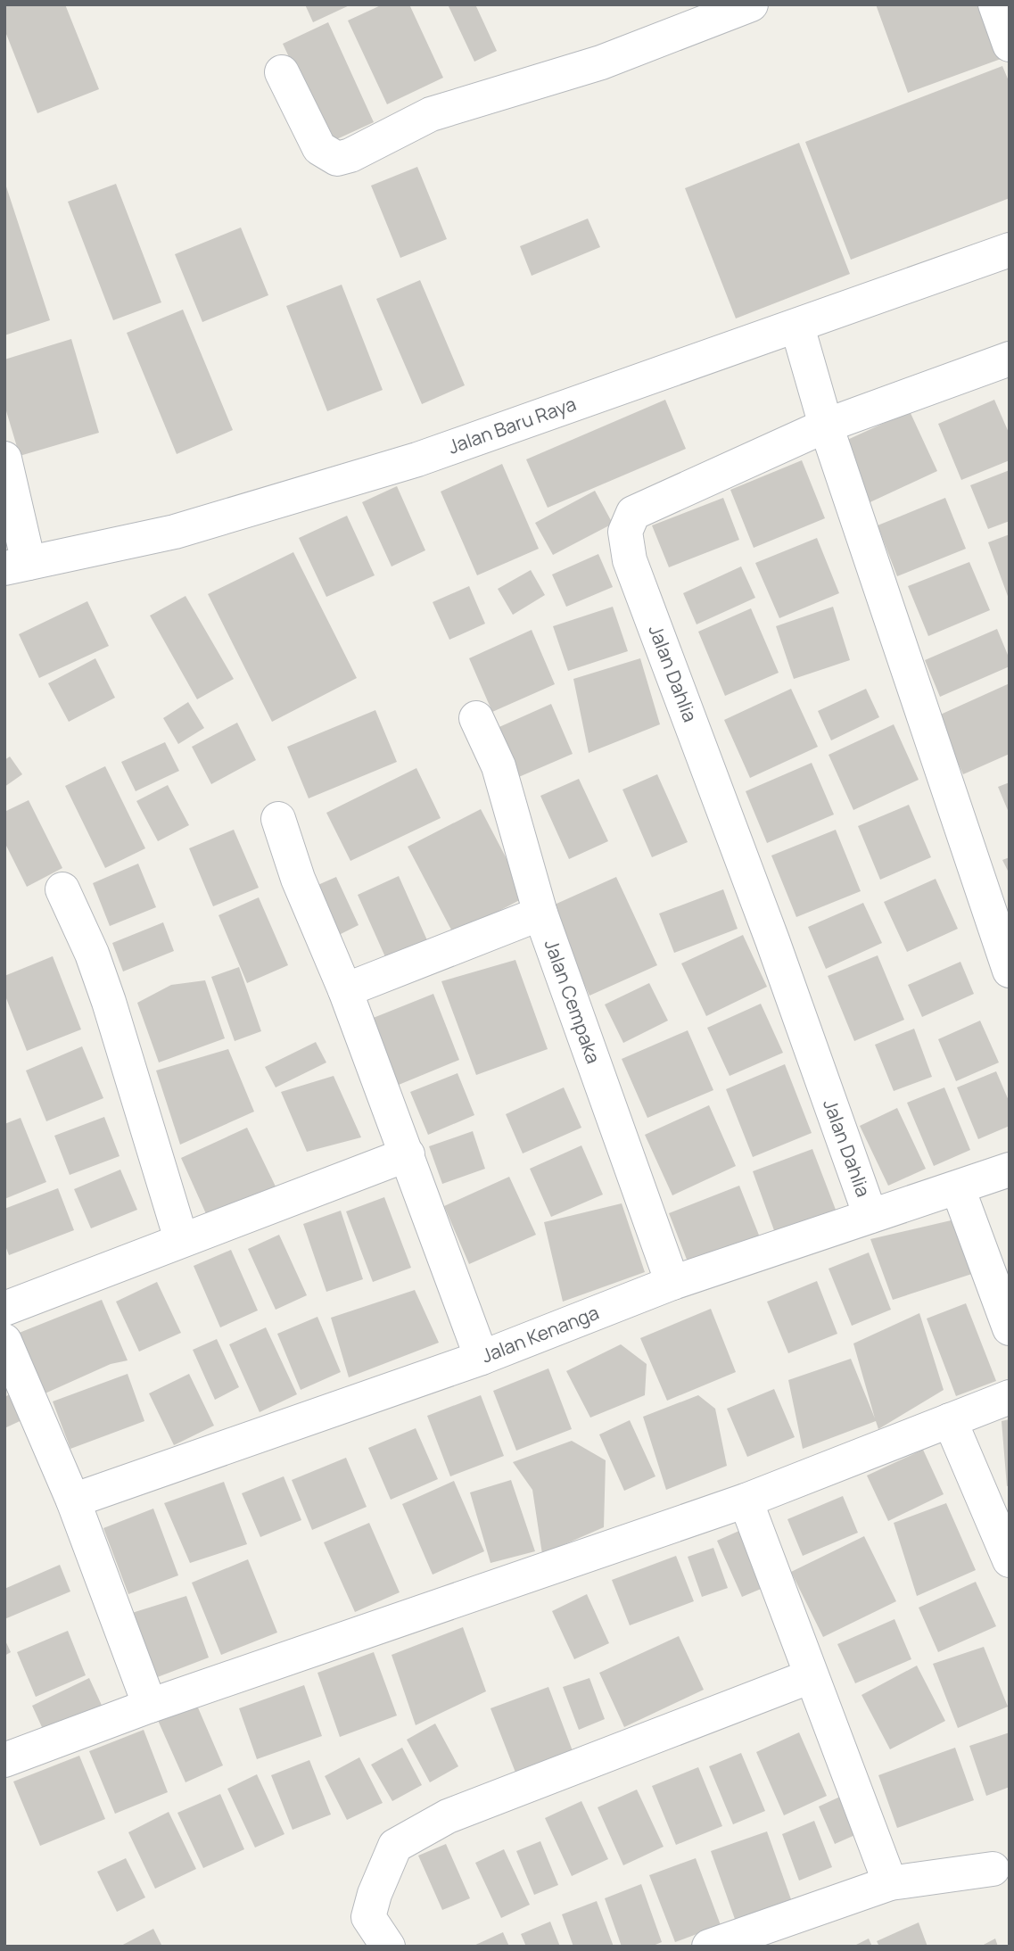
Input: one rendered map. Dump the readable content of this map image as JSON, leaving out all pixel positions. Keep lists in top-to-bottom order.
{
  "streets": {
    "street": [
      "Jalan Baru Raya",
      "Jalan Dahlia",
      "Jalan Cempaka",
      "Jalan Kenanga"
    ]
  },
  "crossings": [
    ["Jalan Dahlia", "Jalan Kenanga"],
    ["Jalan Cempaka", "Jalan Kenanga"]
  ]
}
